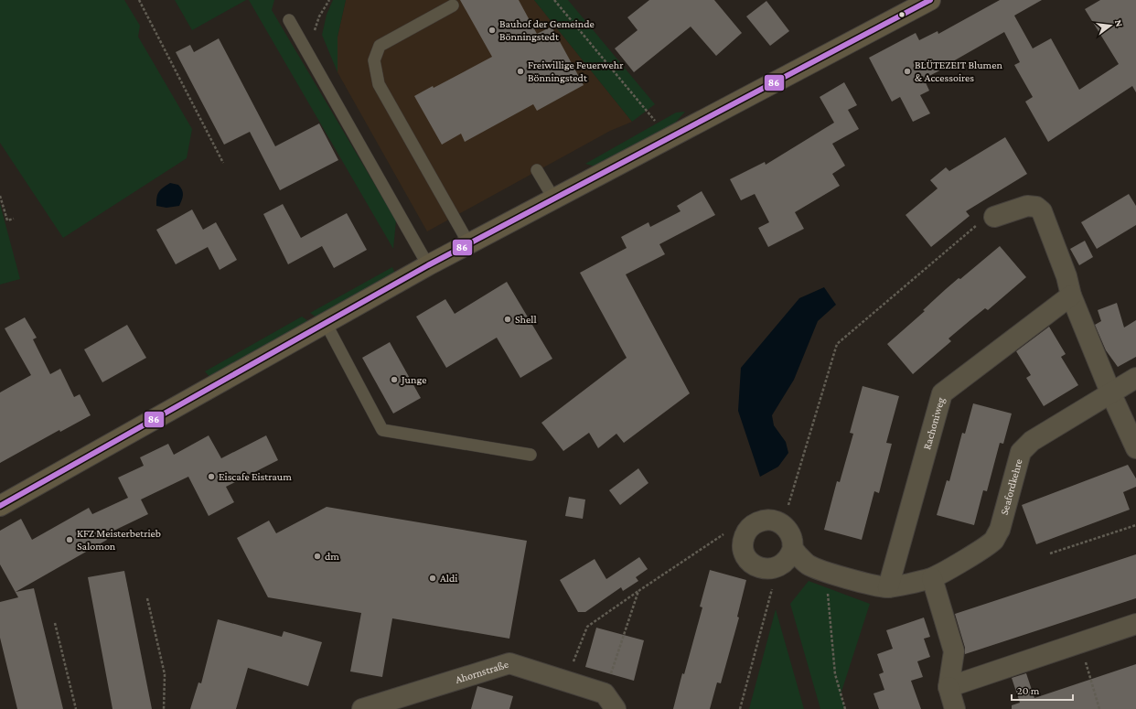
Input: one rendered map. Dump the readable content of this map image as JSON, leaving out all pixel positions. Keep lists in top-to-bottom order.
{
  "streets": {
    "street": ["Rachoniweg", "Seafordkehre", "Ahornstraße"]
  },
  "crossings": [
    ["Rachoniweg", "Seafordkehre"]
  ],
  "places": [
    "Bauhof der Gemeinde Bönningstedt",
    "Freiwillige Feuerwehr Bönningstedt",
    "BLÜTEZEIT Blumen & Accessoires",
    "Shell",
    "Junge",
    "Eiscafe Eistraum",
    "KFZ Meisterbetrieb Salomon",
    "dm",
    "Aldi"
  ],
  "lines": ["transit line 86"],
  "scale_bar": "20 m",
  "north": "right"
}
